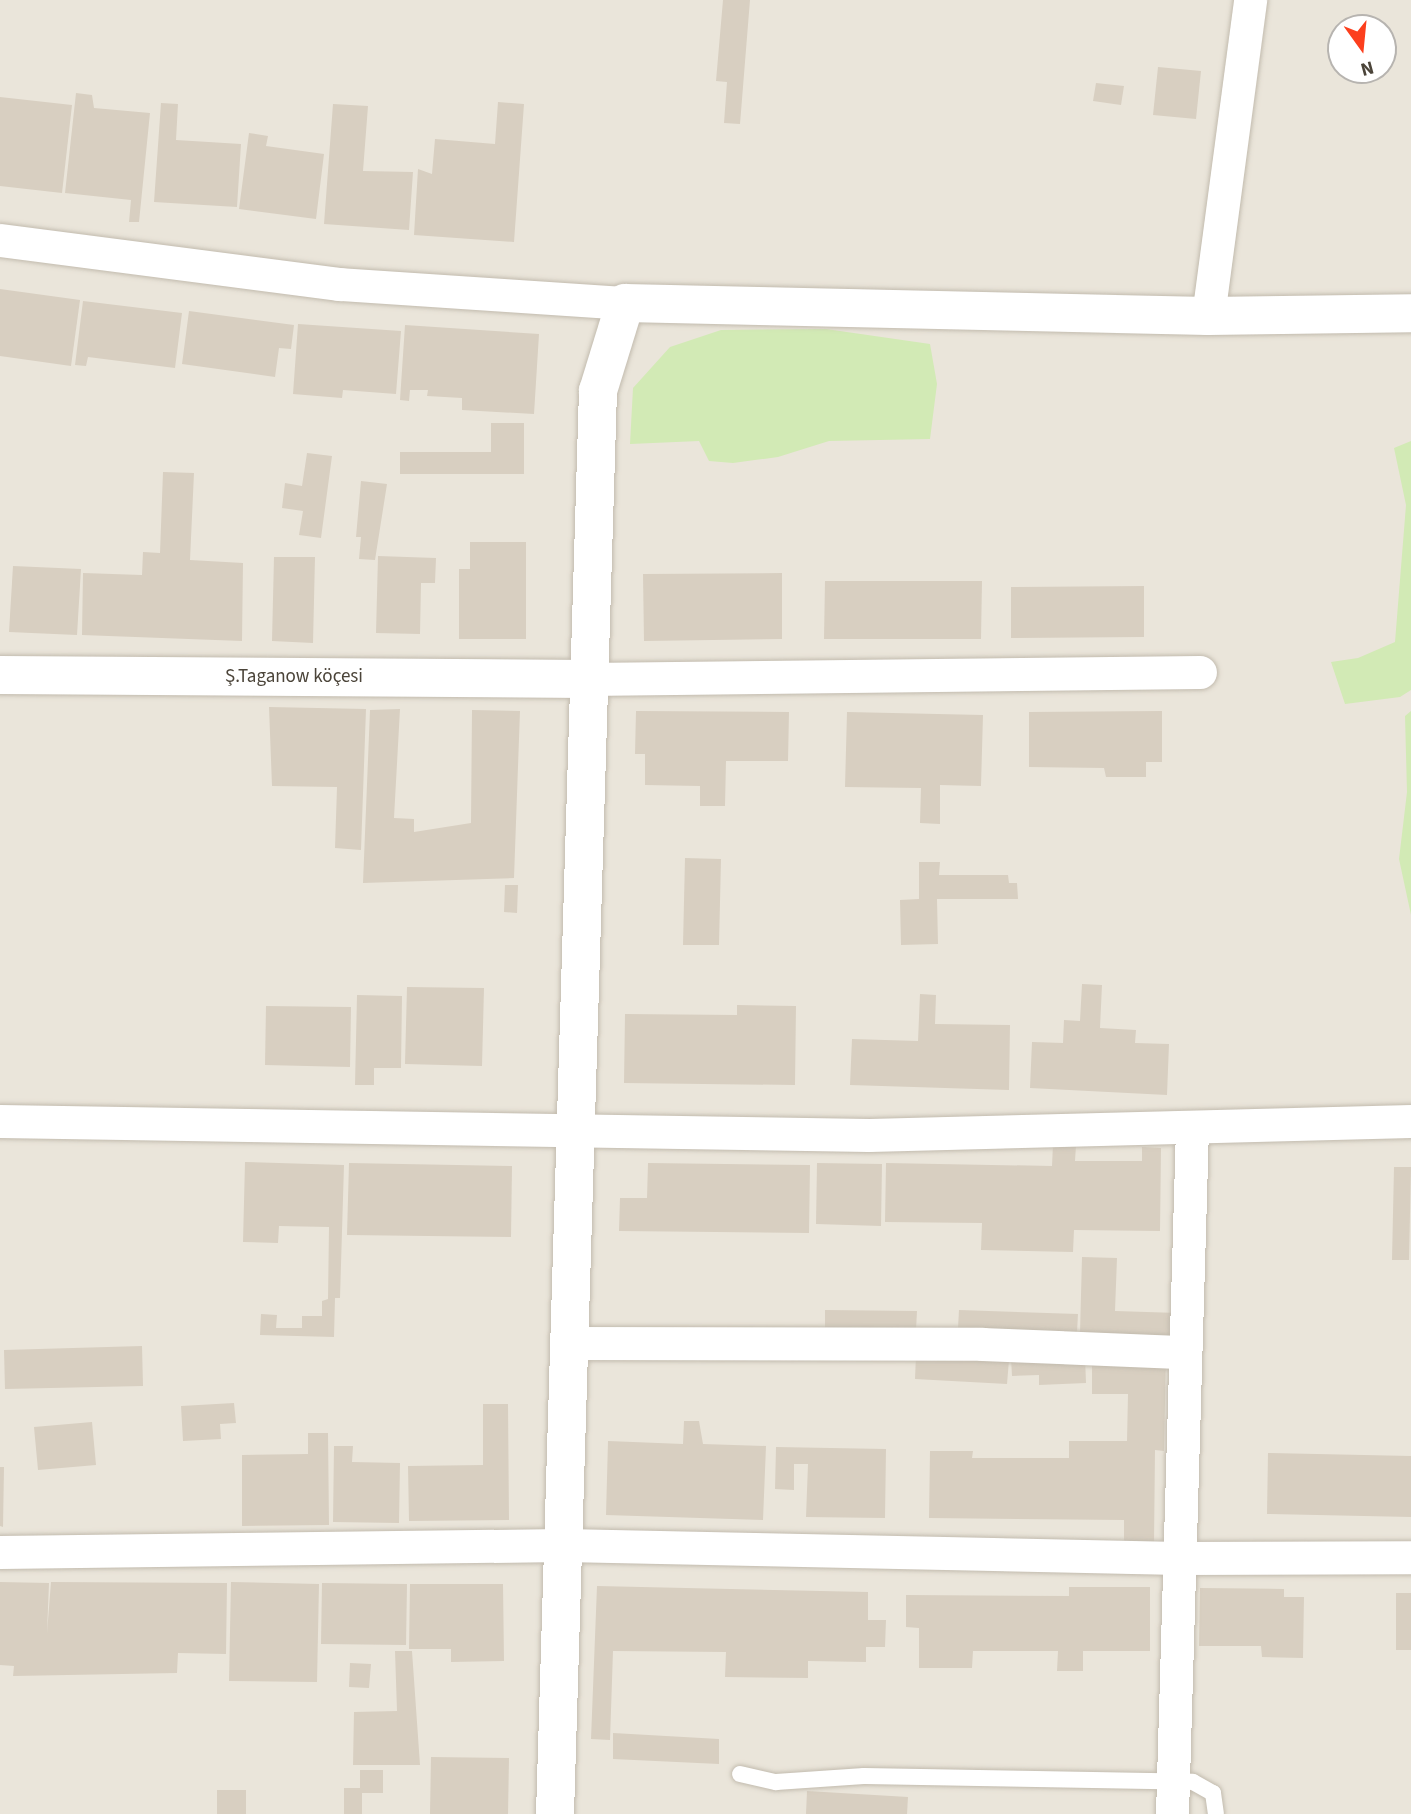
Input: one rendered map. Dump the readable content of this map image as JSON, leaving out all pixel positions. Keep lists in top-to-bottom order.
{
  "streets": {
    "street": ["Ş.Taganow köçesi"]
  },
  "north": "bottom"
}
